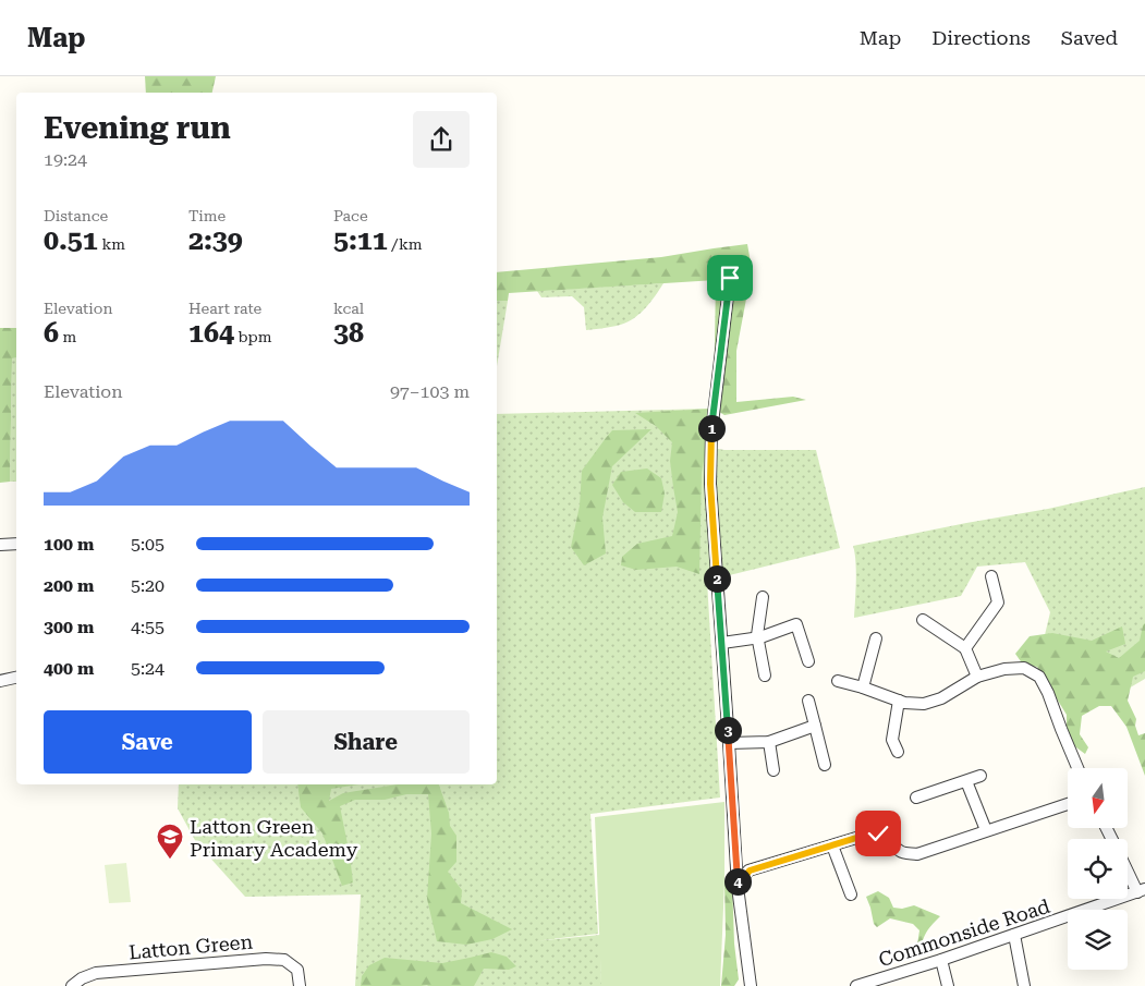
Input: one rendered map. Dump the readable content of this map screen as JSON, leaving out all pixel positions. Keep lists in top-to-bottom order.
{
  "streets": {
    "street": ["Commonside Road", "Latton Green"]
  },
  "places": {
    "school or university": ["Latton Green Primary Academy"]
  },
  "north": "bottom",
  "page": {
    "header": "Map",
    "nav": ["Map", "Directions", "Saved"],
    "heading": ["Evening run", "19:24"],
    "stats": [
      ["Distance", "0.51 km"],
      ["Time", "2:39"],
      ["Pace", "5:11 /km"],
      ["Elevation", "6 m"],
      ["Heart rate", "164 bpm"],
      ["kcal", "38"]
    ],
    "chart": ["Elevation", "97–103 m"],
    "pins": [
      "1",
      "2",
      "3",
      "4"
    ],
    "list": [
      {
        "name": "100 m",
        "note": "5:05"
      },
      {
        "name": "200 m",
        "note": "5:20"
      },
      {
        "name": "300 m",
        "note": "4:55"
      },
      {
        "name": "400 m",
        "note": "5:24"
      }
    ],
    "buttons": ["Save", "Share"]
  }
}
